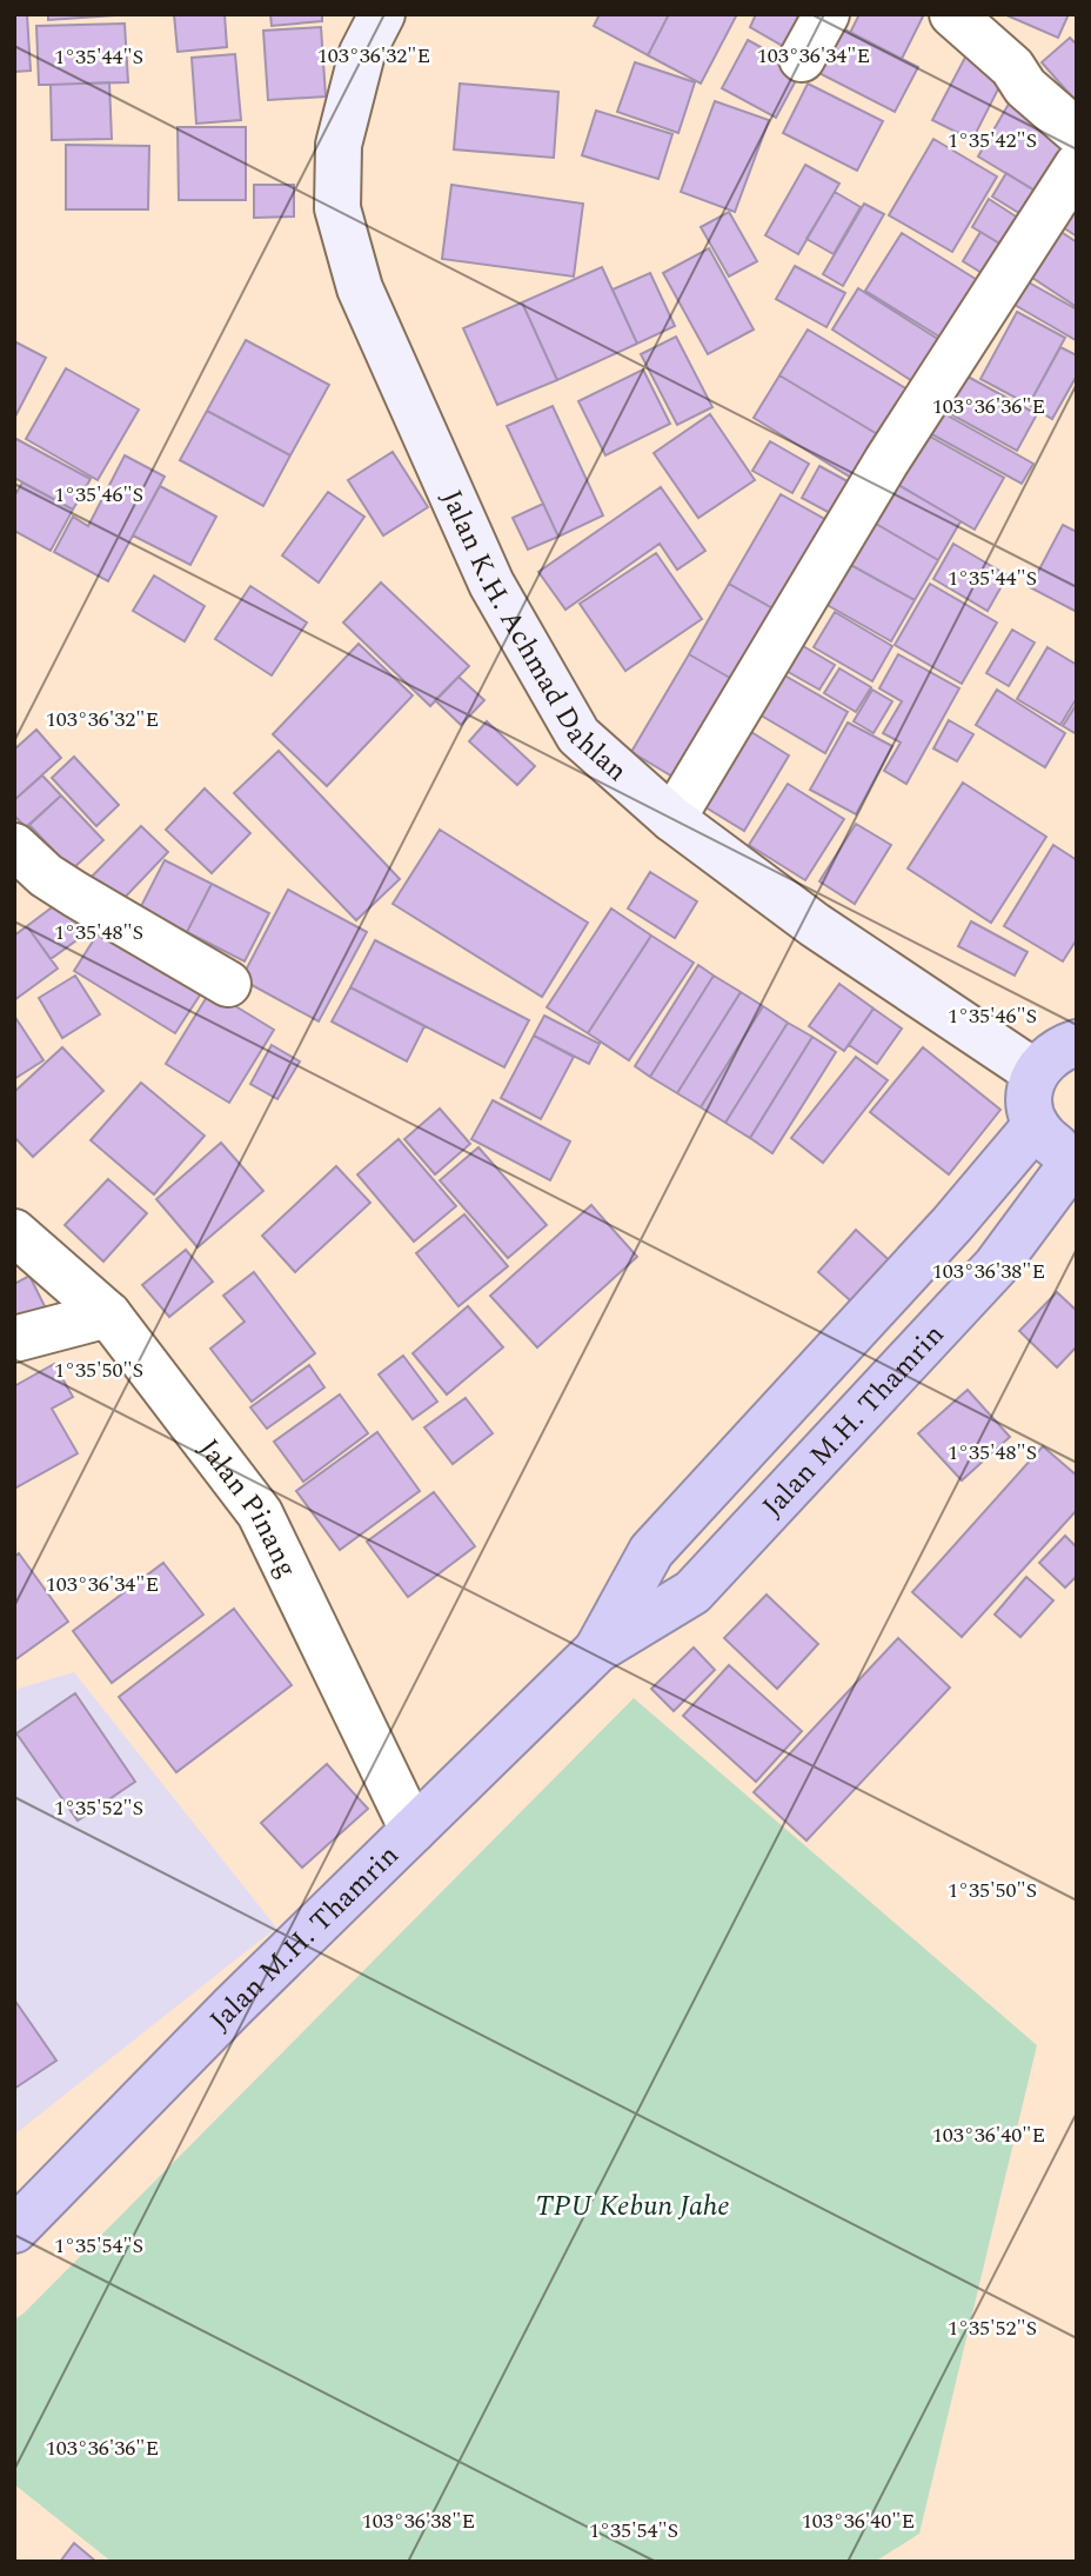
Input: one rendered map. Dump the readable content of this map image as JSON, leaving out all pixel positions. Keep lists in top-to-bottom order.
{
  "streets": {
    "highway": ["Jalan M.H. Thamrin"],
    "main road": ["Jalan K.H. Achmad Dahlan"],
    "street": ["Jalan Pinang"]
  },
  "crossings": [
    ["Jalan M.H. Thamrin", "Jalan Pinang"]
  ],
  "parks": ["TPU Kebun Jahe"],
  "coordinates": [
    "103°36'32\"E",
    "103°36'34\"E",
    "1°35'44\"S",
    "1°35'42\"S",
    "103°36'36\"E",
    "1°35'46\"S",
    "1°35'48\"S",
    "103°36'38\"E",
    "1°35'50\"S",
    "1°35'52\"S",
    "103°36'40\"E",
    "1°35'54\"S"
  ]
}
